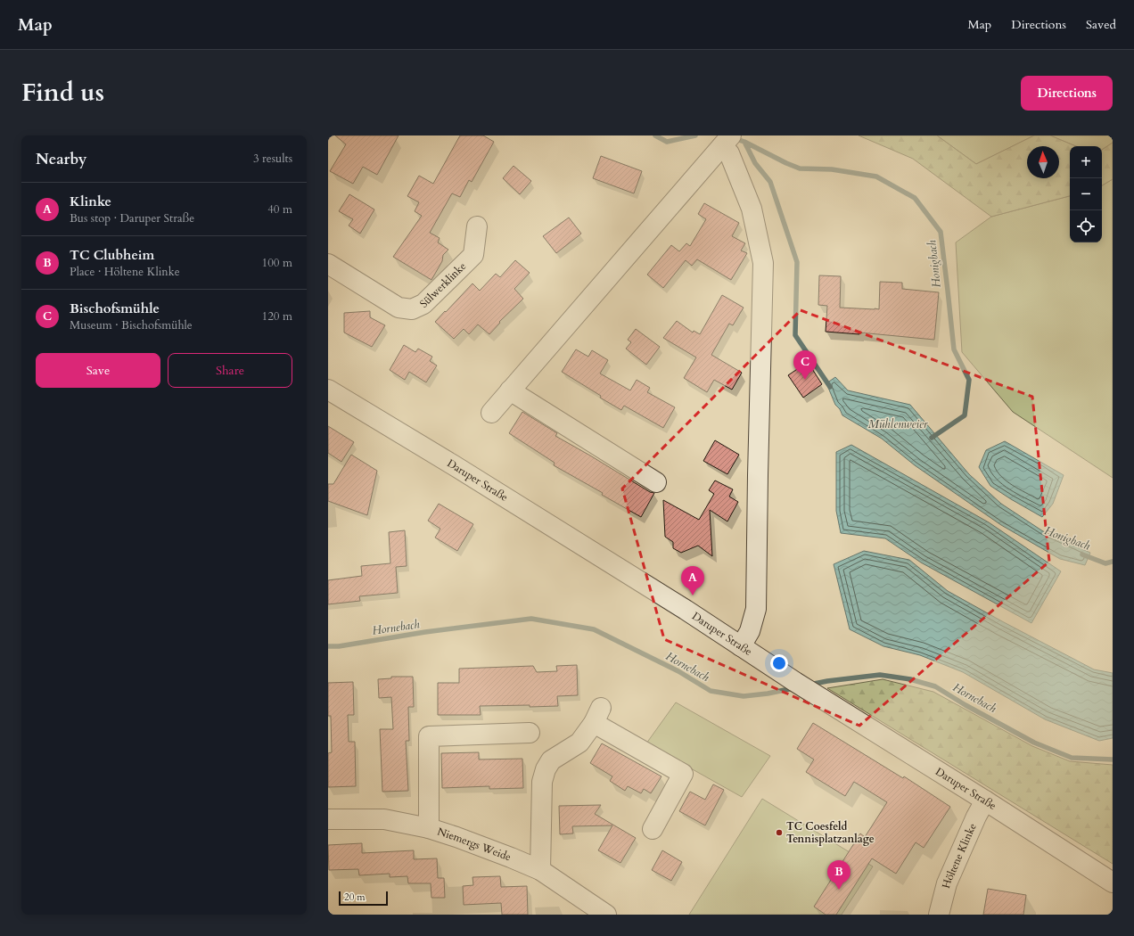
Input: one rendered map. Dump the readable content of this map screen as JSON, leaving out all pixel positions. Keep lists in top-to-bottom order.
{
  "streets": {
    "street": [
      "Sülwerklinke",
      "Daruper Straße",
      "Niemergs Weide",
      "Höltene Klinke"
    ]
  },
  "crossings": [
    ["Daruper Straße", "Höltene Klinke"]
  ],
  "water": ["Honigbach", "Mühlenweier", "Hornebach"],
  "places": ["TC Coesfeld Tennisplatzanlage"],
  "scale_bar": "20 m",
  "north": "top",
  "page": {
    "header": "Map",
    "nav": ["Map", "Directions", "Saved"],
    "title": "Find us",
    "buttons": [
      "Directions",
      ["Save", "Share"]
    ],
    "heading": ["Nearby", "3 results"],
    "map_buttons": ["+", "−"],
    "list": [
      {
        "mark": "A",
        "name": "Klinke",
        "note": "Bus stop · Daruper Straße",
        "value": "40 m"
      },
      {
        "mark": "B",
        "name": "TC Clubheim",
        "note": "Place · Höltene Klinke",
        "value": "100 m"
      },
      {
        "mark": "C",
        "name": "Bischofsmühle",
        "note": "Museum · Bischofsmühle",
        "value": "120 m"
      }
    ],
    "pins": ["C", "A", "B"],
    "scale": "20 m"
  }
}
